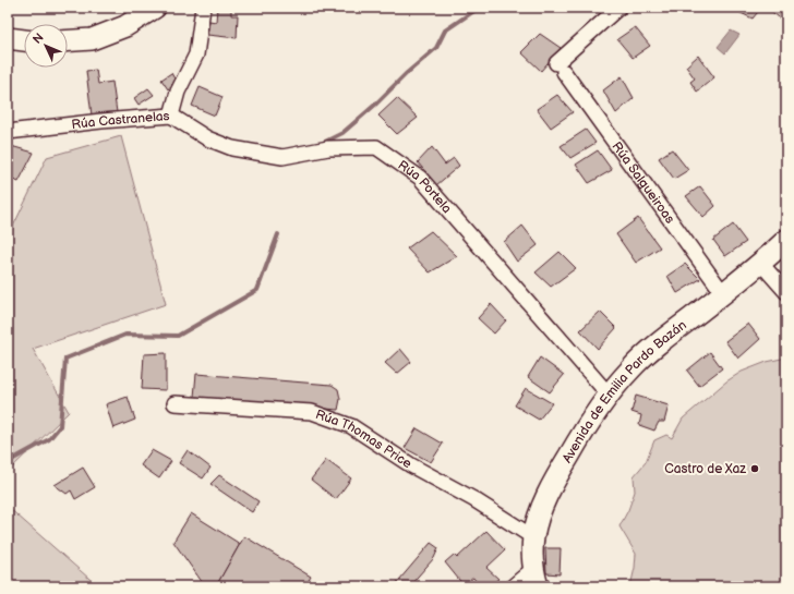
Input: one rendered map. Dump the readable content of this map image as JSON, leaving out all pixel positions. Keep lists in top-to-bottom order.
{
  "streets": {
    "street": [
      "Rúa Castranelas",
      "Rúa Salgueiroas",
      "Rúa Portela",
      "Avenida de Emilia Pardo Bazán",
      "Rúa Thomas Price"
    ]
  },
  "crossings": [
    ["Rúa Castranelas", "Rúa Portela"],
    ["Rúa Salgueiroas", "Avenida de Emilia Pardo Bazán"],
    ["Rúa Portela", "Avenida de Emilia Pardo Bazán"],
    ["Avenida de Emilia Pardo Bazán", "Rúa Thomas Price"]
  ],
  "places": ["Castro de Xaz"],
  "north": "top left"
}
